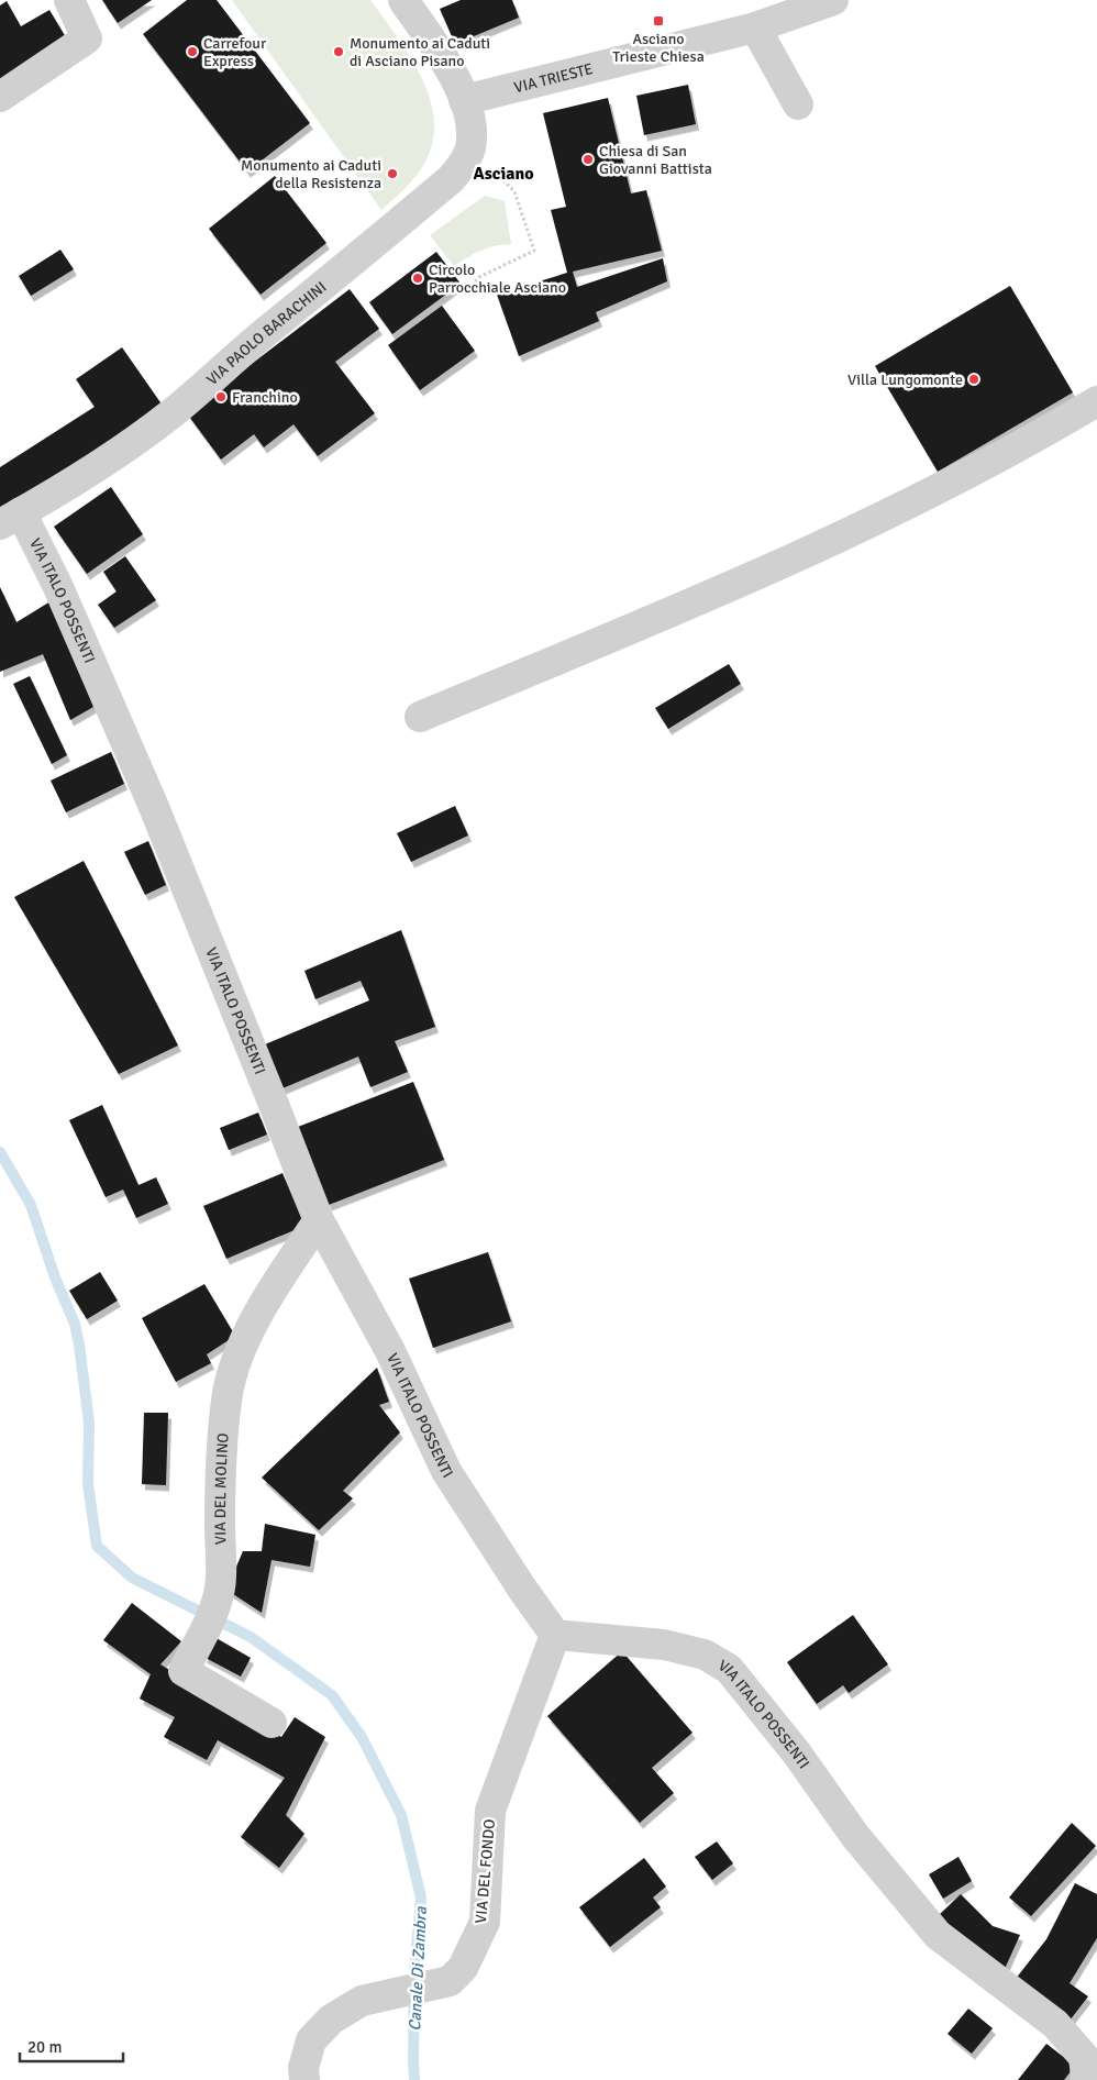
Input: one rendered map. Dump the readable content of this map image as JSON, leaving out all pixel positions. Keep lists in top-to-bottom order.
{
  "streets": {
    "street": [
      "VIA TRIESTE",
      "VIA PAOLO BARACHINI",
      "VIA ITALO POSSENTI",
      "VIA DEL MOLINO",
      "VIA DEL FONDO"
    ]
  },
  "crossings": [
    ["VIA PAOLO BARACHINI", "VIA ITALO POSSENTI"],
    ["VIA ITALO POSSENTI", "VIA DEL MOLINO"],
    ["VIA ITALO POSSENTI", "VIA DEL FONDO"]
  ],
  "districts": ["Asciano"],
  "water": ["Canale Di Zambra"],
  "places": {
    "transit": ["Asciano Trieste Chiesa"],
    "other": [
      "Carrefour Express",
      "Monumento ai Caduti di Asciano Pisano",
      "Chiesa di San Giovanni Battista",
      "Monumento ai Caduti della Resistenza",
      "Circolo Parrocchiale Asciano",
      "Villa Lungomonte",
      "Franchino"
    ]
  },
  "scale_bar": "20 m"
}
